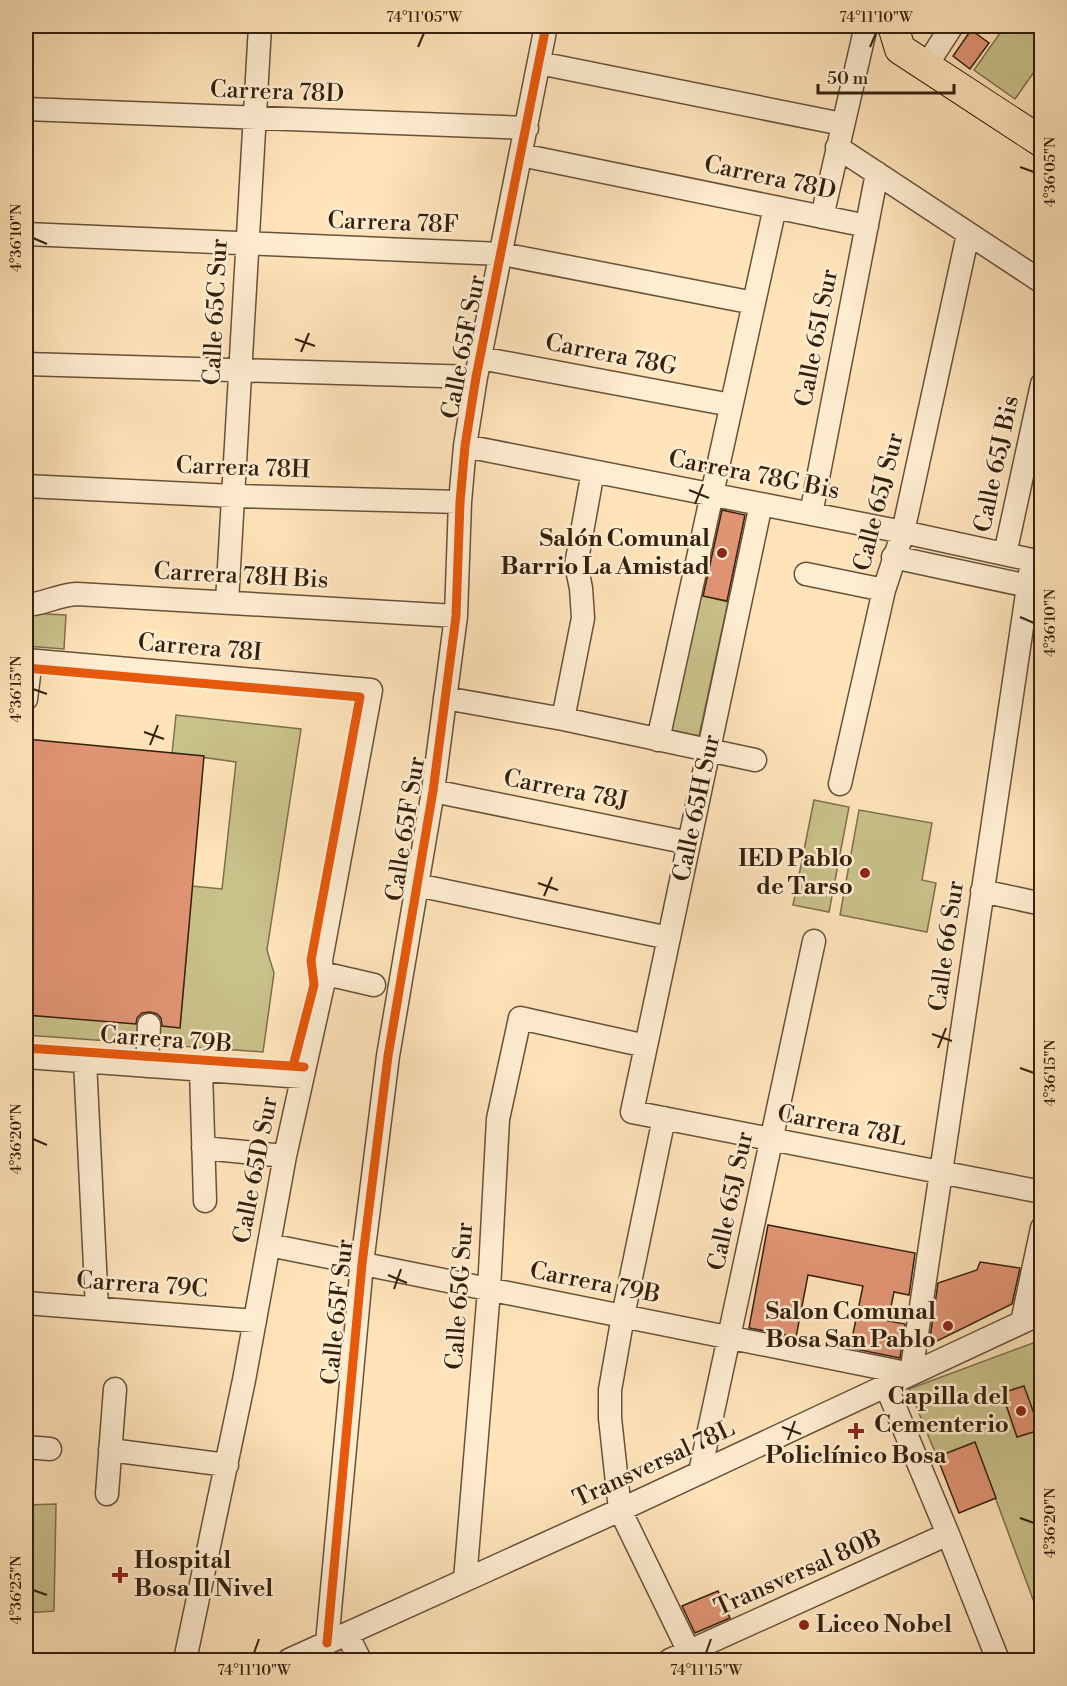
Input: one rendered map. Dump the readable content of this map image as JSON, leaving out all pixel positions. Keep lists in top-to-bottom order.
{
  "streets": {
    "street": [
      "Carrera 78D",
      "Carrera 78F",
      "Calle 65C Sur",
      "Calle 65I Sur",
      "Calle 65F Sur",
      "Carrera 78G",
      "Calle 65J Bis",
      "Carrera 78H",
      "Carrera 78G Bis",
      "Calle 65J Sur",
      "Carrera 78H Bis",
      "Carrera 78I",
      "Carrera 78J",
      "Calle 65H Sur",
      "Calle 66 Sur",
      "Carrera 79B",
      "Carrera 78L",
      "Calle 65D Sur",
      "Carrera 79C",
      "Calle 65G Sur",
      "Transversal 78L",
      "Transversal 80B"
    ]
  },
  "crossings": [
    ["Carrera 78D", "Calle 65C Sur"],
    ["Carrera 78D", "Calle 65I Sur"],
    ["Carrera 78D", "Calle 65F Sur"],
    ["Carrera 78D", "Calle 65J Sur"],
    ["Carrera 78F", "Calle 65C Sur"],
    ["Carrera 78F", "Calle 65F Sur"],
    ["Calle 65C Sur", "Carrera 78G"],
    ["Calle 65C Sur", "Carrera 78H"],
    ["Calle 65C Sur", "Carrera 78H Bis"],
    ["Calle 65I Sur", "Carrera 78G Bis"],
    ["Calle 65F Sur", "Carrera 78G"],
    ["Calle 65F Sur", "Carrera 78H"],
    ["Calle 65F Sur", "Carrera 78G Bis"],
    ["Calle 65F Sur", "Carrera 78H Bis"],
    ["Calle 65F Sur", "Carrera 78J"],
    ["Calle 65F Sur", "Carrera 79B"],
    ["Calle 65F Sur", "Transversal 78L"],
    ["Calle 65J Bis", "Carrera 78G Bis"],
    ["Carrera 78G Bis", "Calle 65J Sur"],
    ["Carrera 78G Bis", "Calle 65H Sur"],
    ["Carrera 78G Bis", "Calle 66 Sur"],
    ["Calle 65J Sur", "Carrera 79B"],
    ["Calle 65J Sur", "Carrera 78L"],
    ["Calle 65J Sur", "Transversal 78L"],
    ["Carrera 78I", "Calle 65D Sur"],
    ["Carrera 78J", "Calle 65H Sur"],
    ["Calle 65H Sur", "Carrera 78L"],
    ["Calle 65H Sur", "Calle 65G Sur"],
    ["Calle 66 Sur", "Carrera 79B"],
    ["Calle 66 Sur", "Carrera 78L"],
    ["Calle 66 Sur", "Transversal 78L"],
    ["Carrera 79B", "Calle 65D Sur"],
    ["Carrera 79B", "Calle 65G Sur"],
    ["Carrera 79B", "Transversal 78L"],
    ["Calle 65D Sur", "Carrera 79C"],
    ["Calle 65G Sur", "Transversal 78L"]
  ],
  "places": {
    "other": [
      "Salón Comunal Barrio La Amistad",
      "IED Pablo de Tarso",
      "Salon Comunal Bosa San Pablo",
      "Capilla del Cementerio",
      "Liceo Nobel"
    ],
    "health": ["Policlínico Bosa", "Hospital Bosa Il Nivel"]
  },
  "scale_bar": "50 m",
  "coordinates": [
    "74°11'05\"W",
    "74°11'10\"W",
    "4°36'05\"N",
    "4°36'10\"N",
    "4°36'15\"N",
    "4°36'20\"N",
    "4°36'25\"N",
    "74°11'15\"W"
  ]
}
